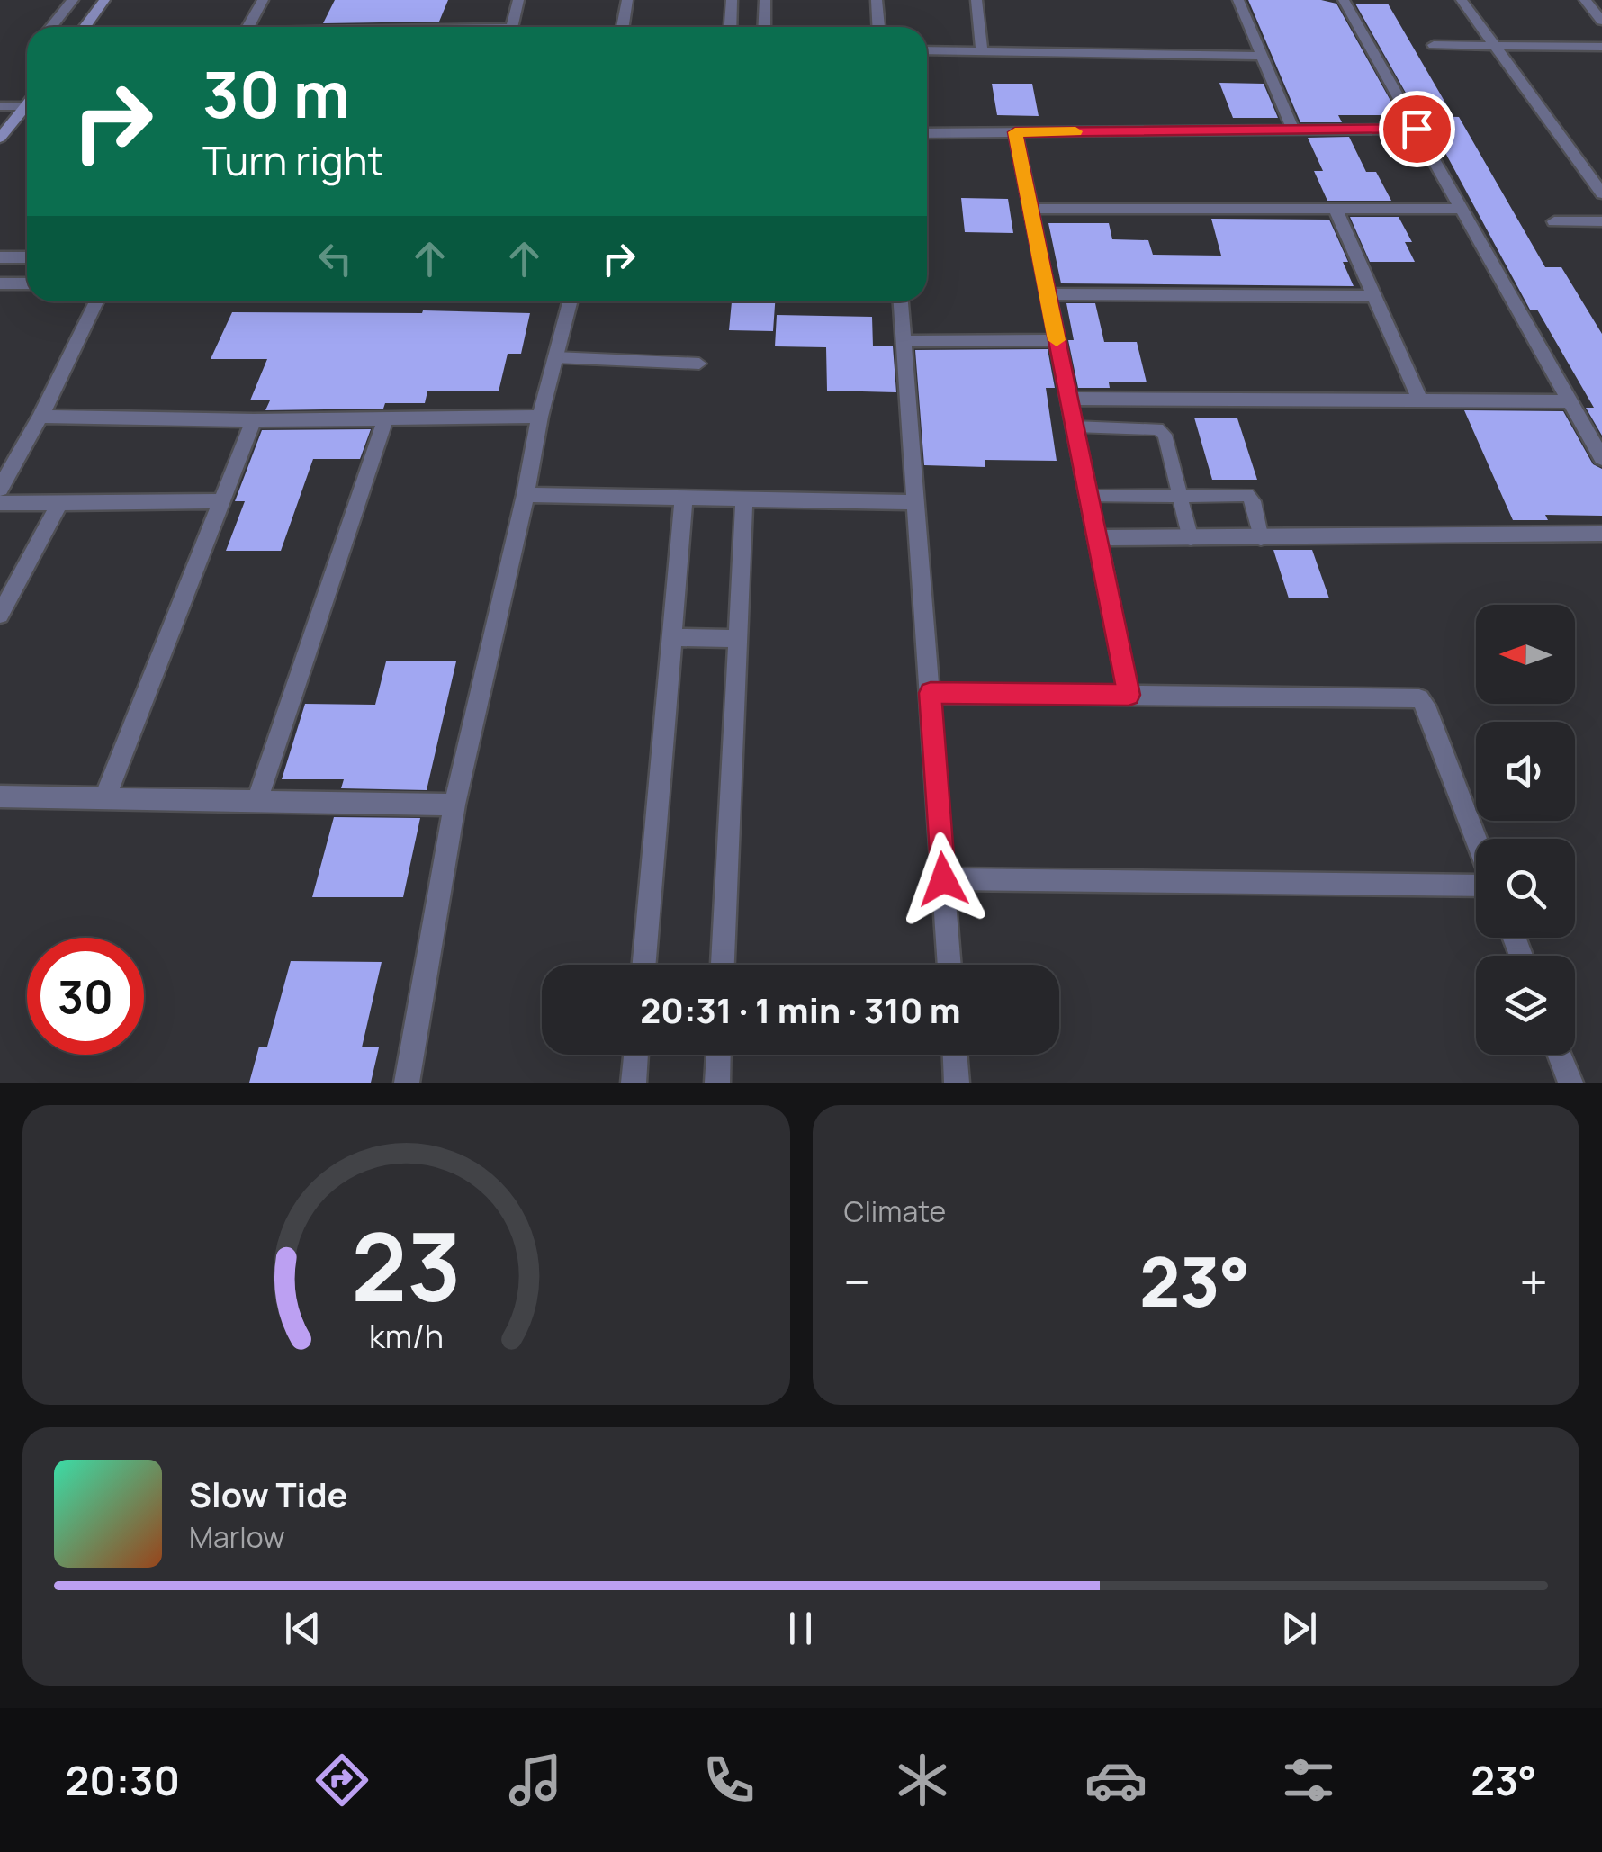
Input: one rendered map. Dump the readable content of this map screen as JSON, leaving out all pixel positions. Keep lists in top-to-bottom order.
{
  "north": "left",
  "page": {
    "turn": ["30 m", "Turn right"],
    "limit": "30",
    "trip": "20:31 · 1 min · 310 m",
    "tile": "Climate",
    "heat": ["−", "23°", "+"],
    "song": ["Slow Tide", "Marlow"],
    "tabs": ["20:30", "23°"],
    "gauge": ["23", "km/h"]
  }
}
